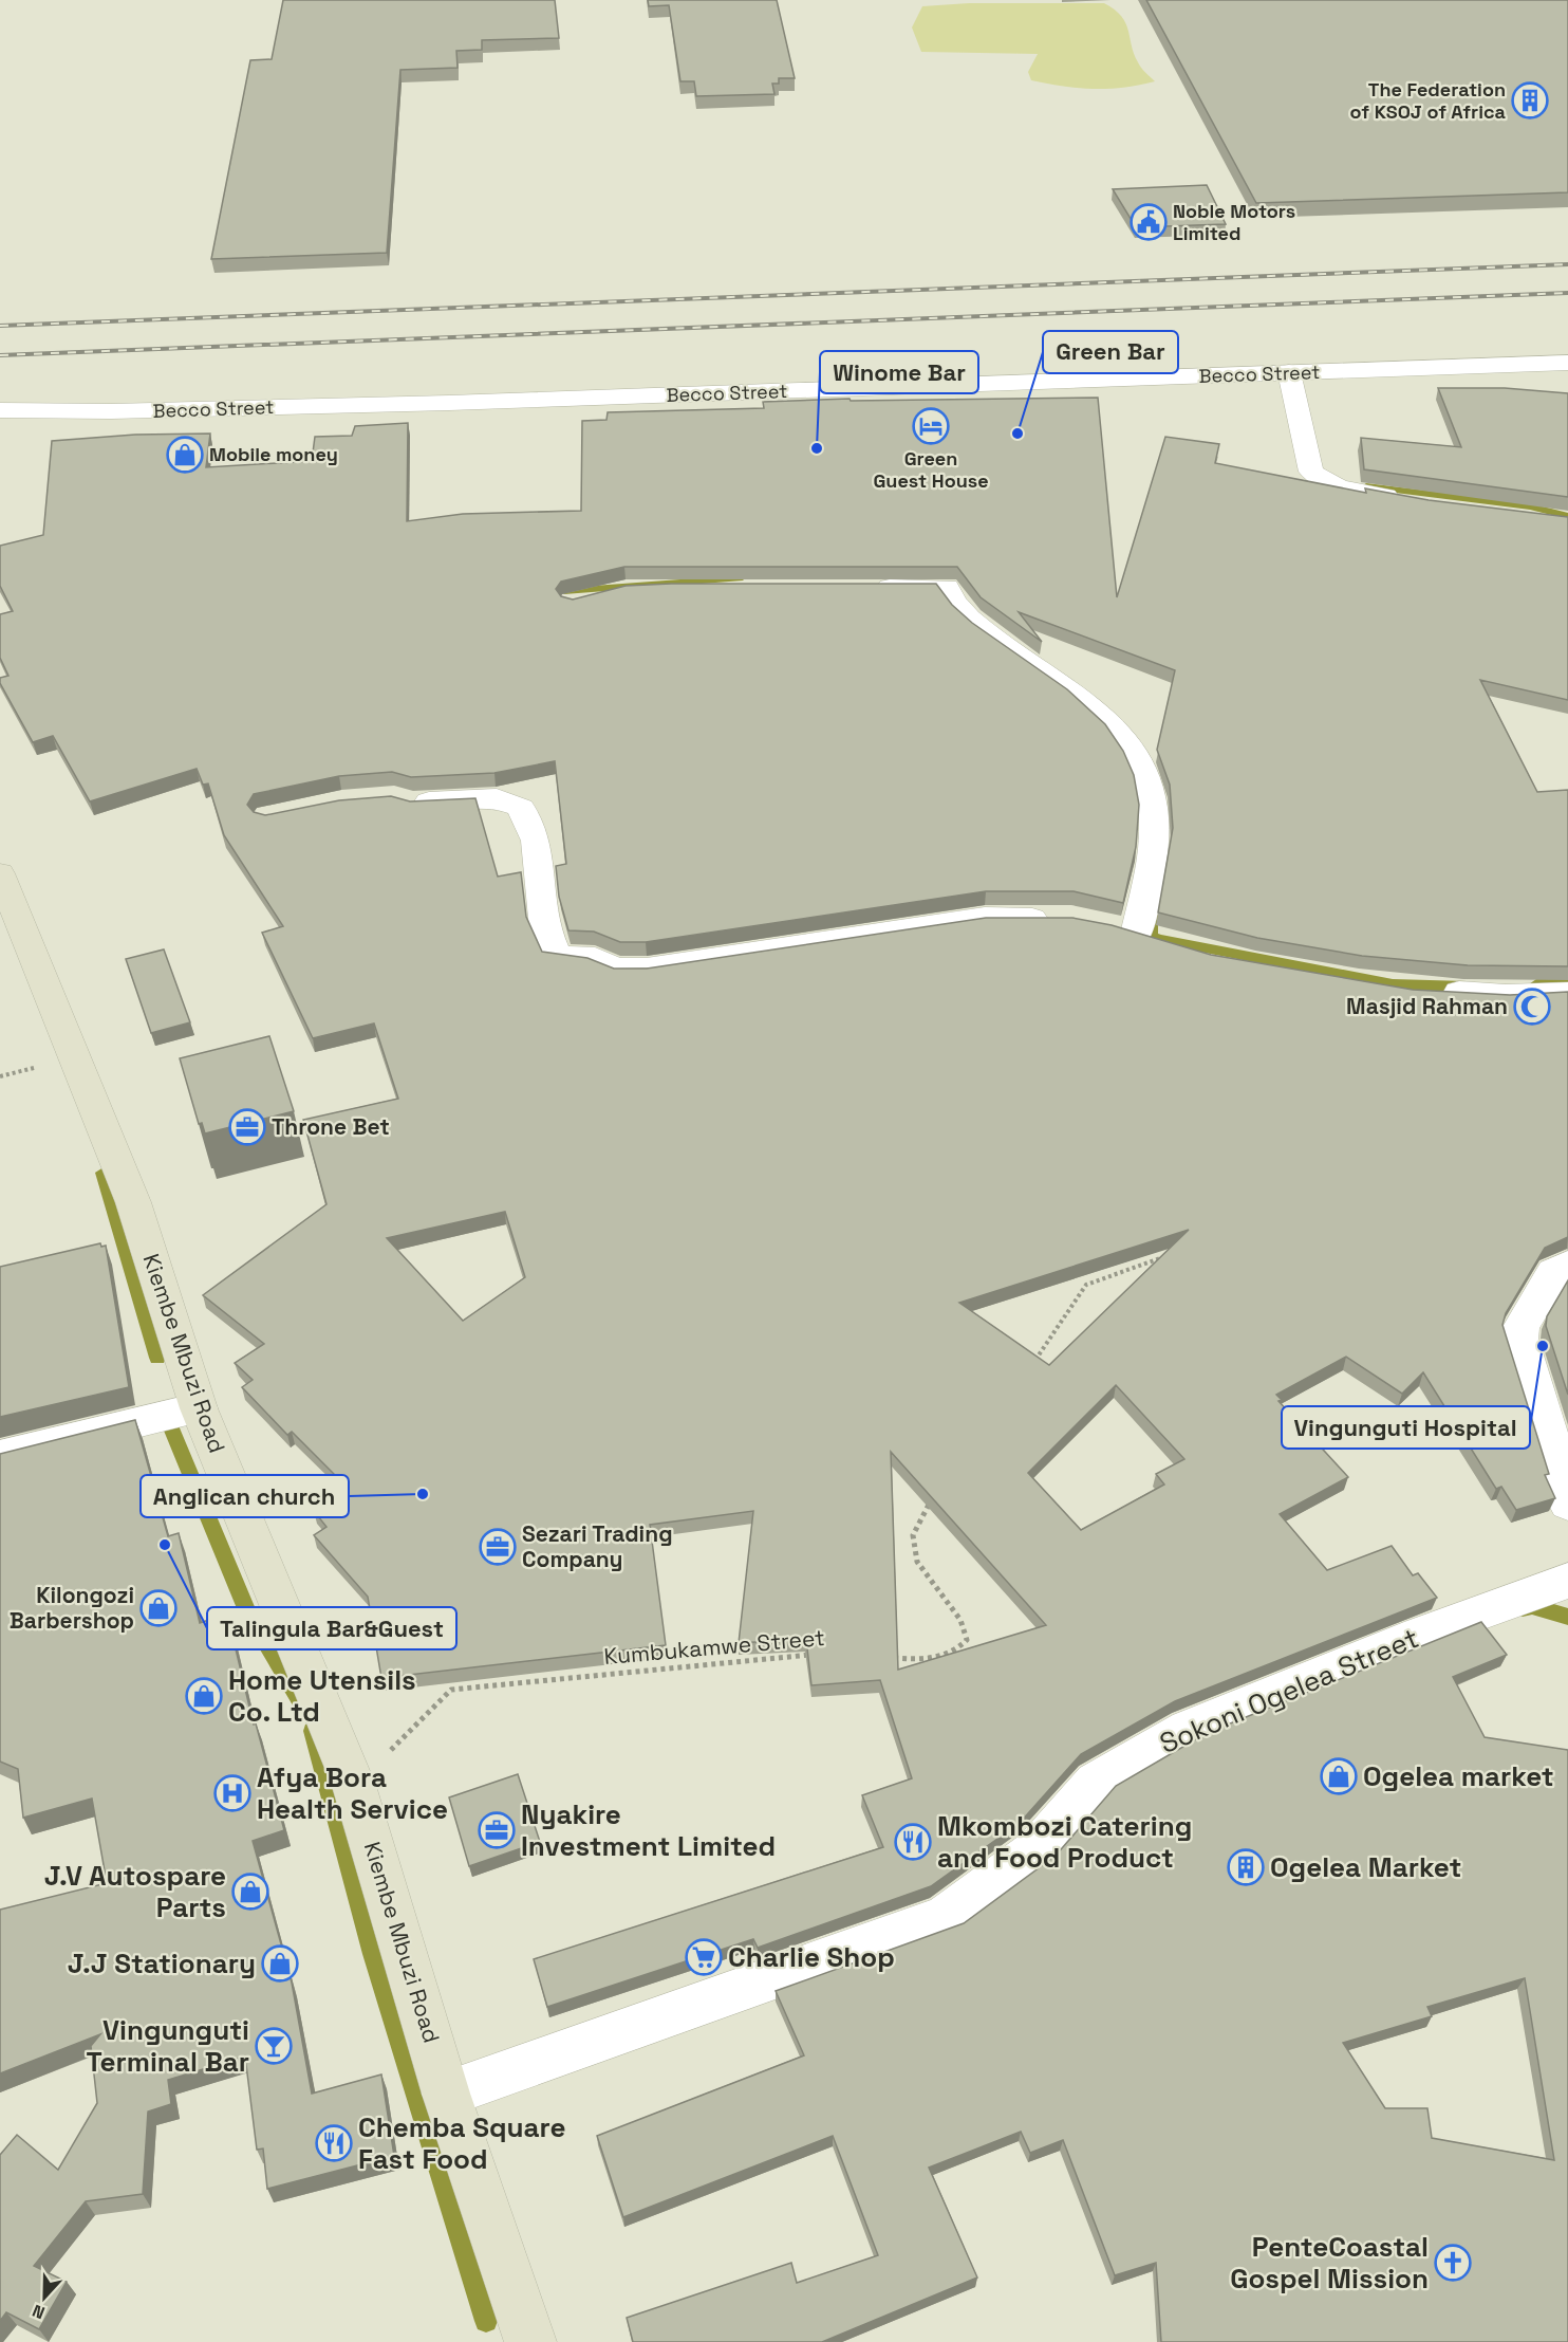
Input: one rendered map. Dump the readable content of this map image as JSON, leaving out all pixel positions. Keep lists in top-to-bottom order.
{
  "streets": {
    "main road": ["Kiembe Mbuzi Road"],
    "street": ["Becco Street", "Sokoni Ogelea Street"],
    "path": ["Kumbukamwe Street"]
  },
  "crossings": [
    ["Kiembe Mbuzi Road", "Kumbukamwe Street"],
    ["Kiembe Mbuzi Road", "Sokoni Ogelea Street"]
  ],
  "places": {
    "building": ["The Federation of KSOJ of Africa", "Ogelea Market"],
    "public building": ["Noble Motors Limited"],
    "hotel": ["Green Guest House"],
    "other": [
      "Green Bar",
      "Winome Bar",
      "Vingunguti Hospital",
      "Anglican church",
      "Talingula Bar&Guest"
    ],
    "shop": [
      "Mobile money",
      "Kilongozi Barbershop",
      "Home Utensils Co. Ltd",
      "Ogelea market",
      "J.V Autospare Parts",
      "J.J Stationary"
    ],
    "mosque": ["Masjid Rahman"],
    "office": ["Throne Bet", "Sezari Trading Company", "Nyakire Investment Limited"],
    "hospital": ["Afya Bora Health Service"],
    "restaurant": ["Mkombozi Catering and Food Product", "Chemba Square Fast Food"],
    "supermarket": ["Charlie Shop"],
    "bar": ["Vingunguti Terminal Bar"],
    "church": ["PenteCoastal Gospel Mission"]
  },
  "north": "bottom"
}
